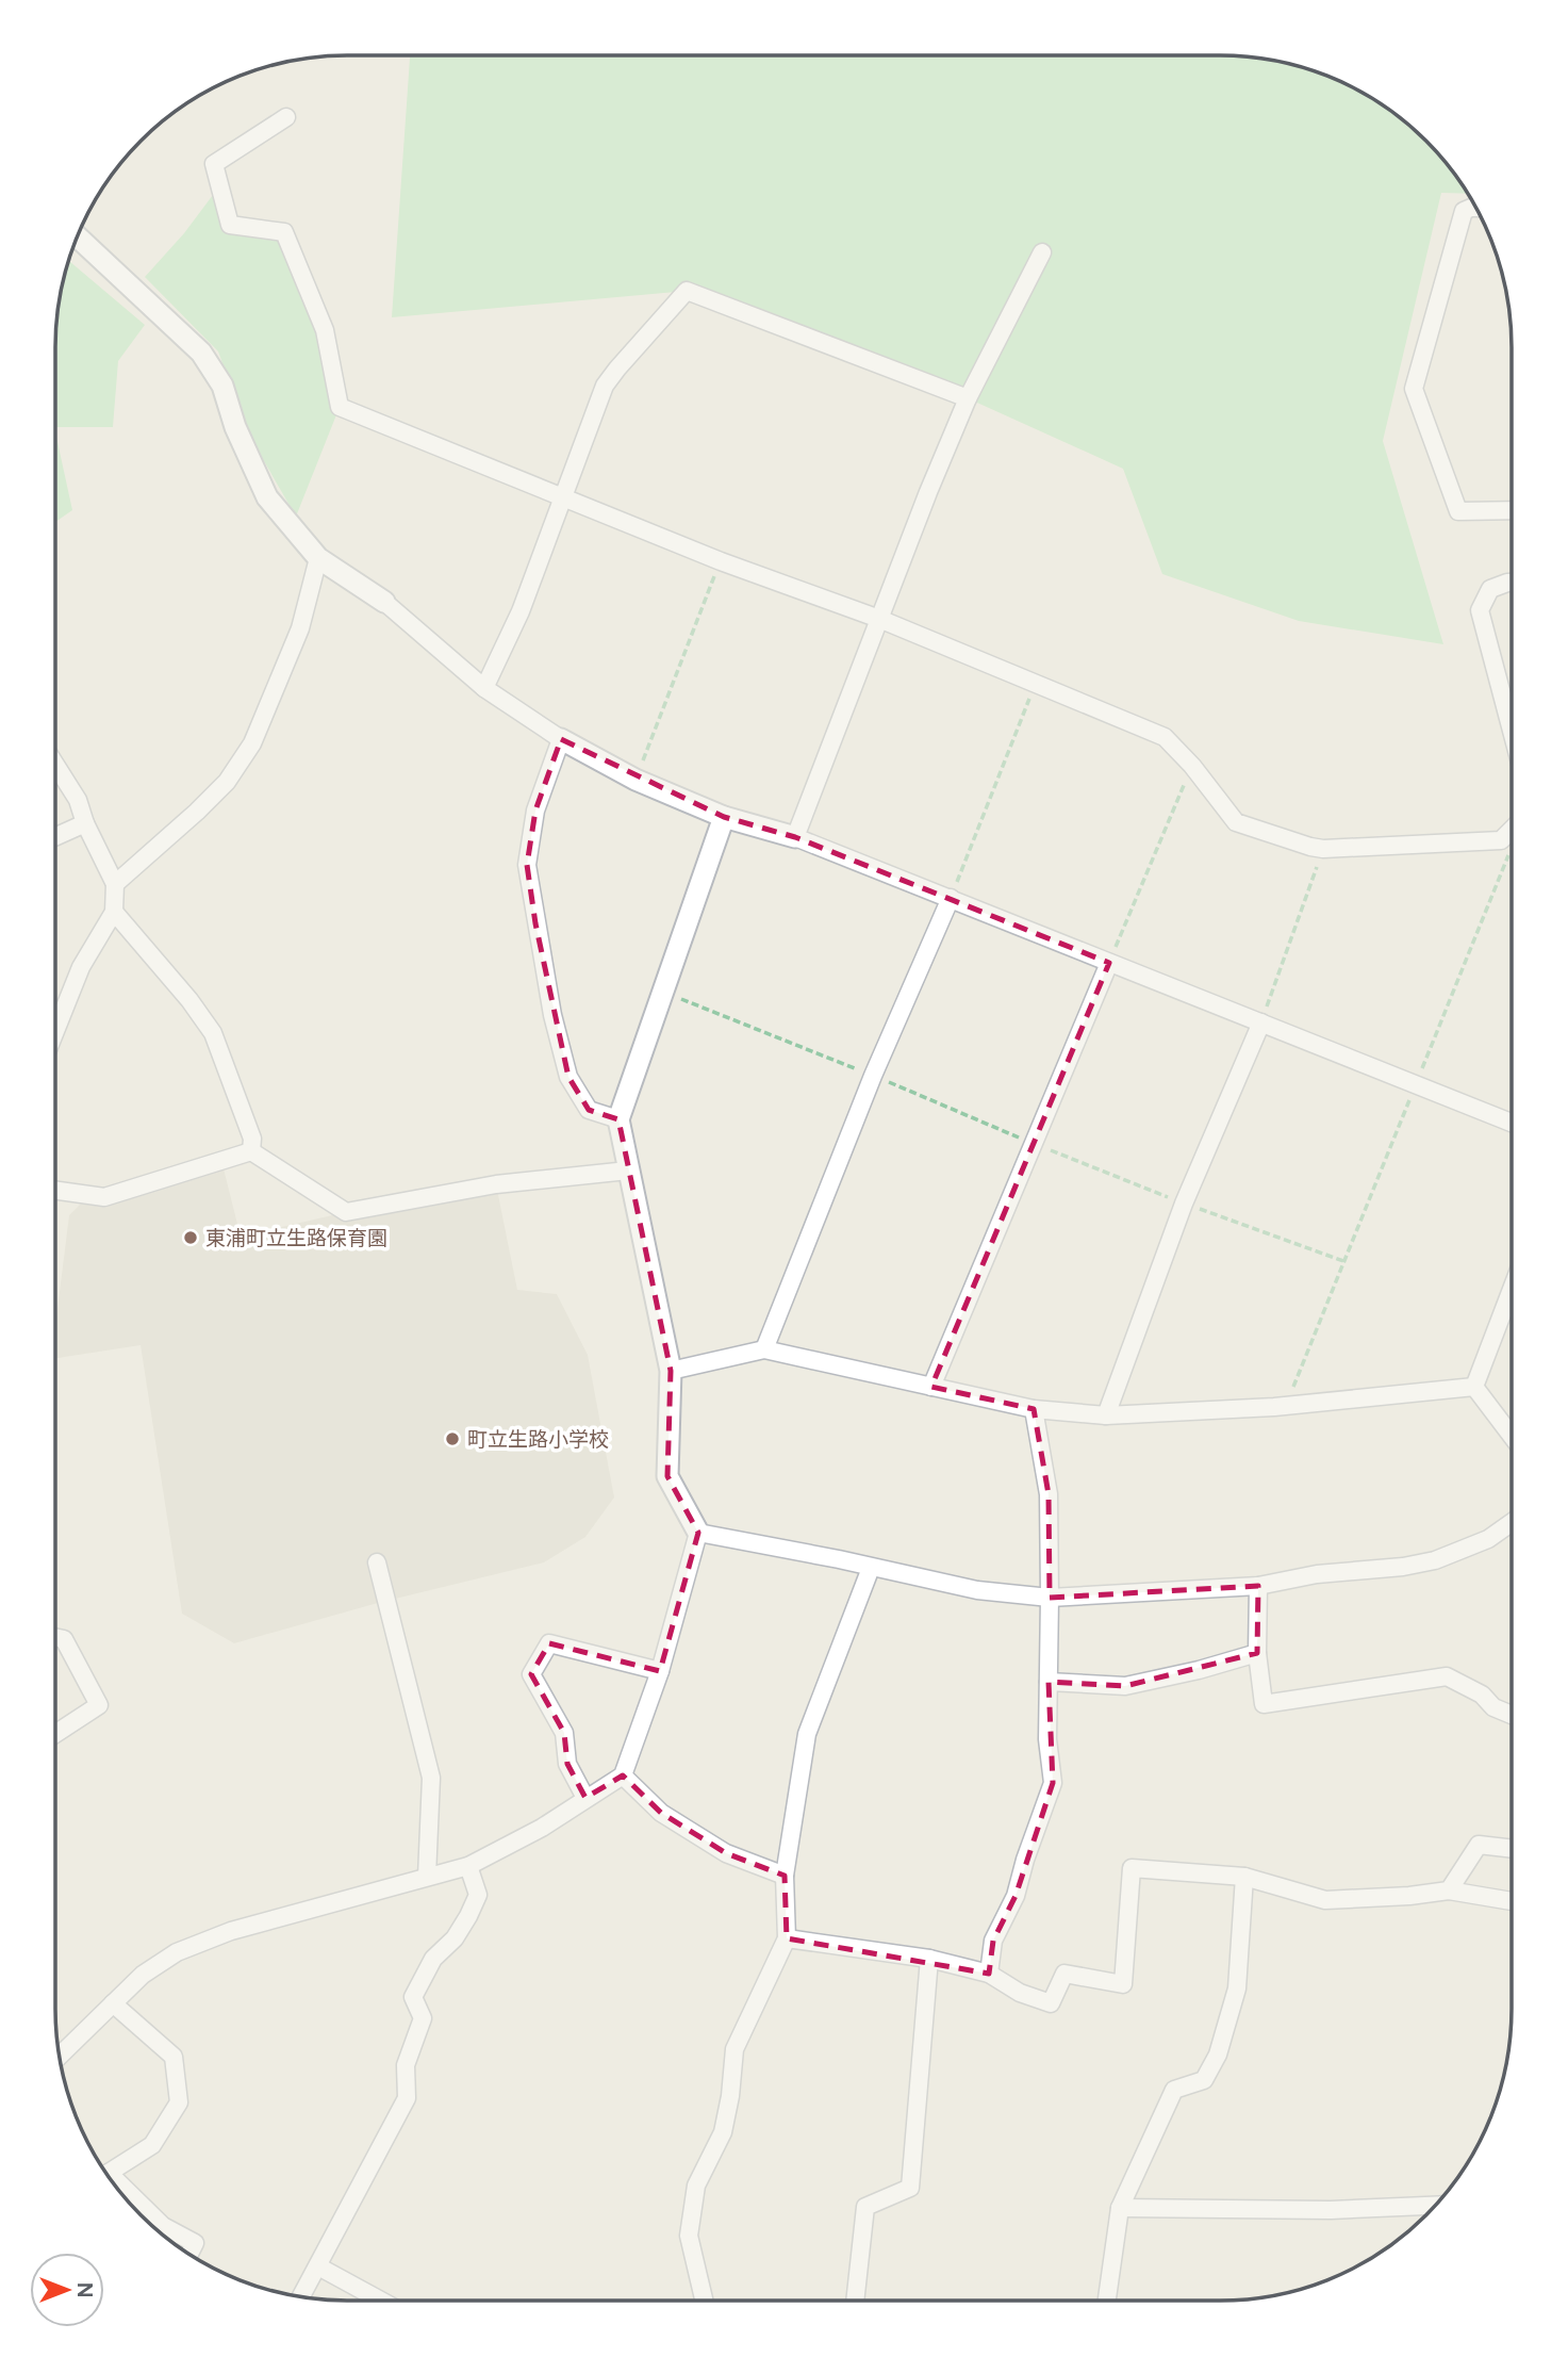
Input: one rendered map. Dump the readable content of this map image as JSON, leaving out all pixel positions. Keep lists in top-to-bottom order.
{
  "places": ["東浦町立生路保育園", "町立生路小学校"],
  "north": "right"
}
